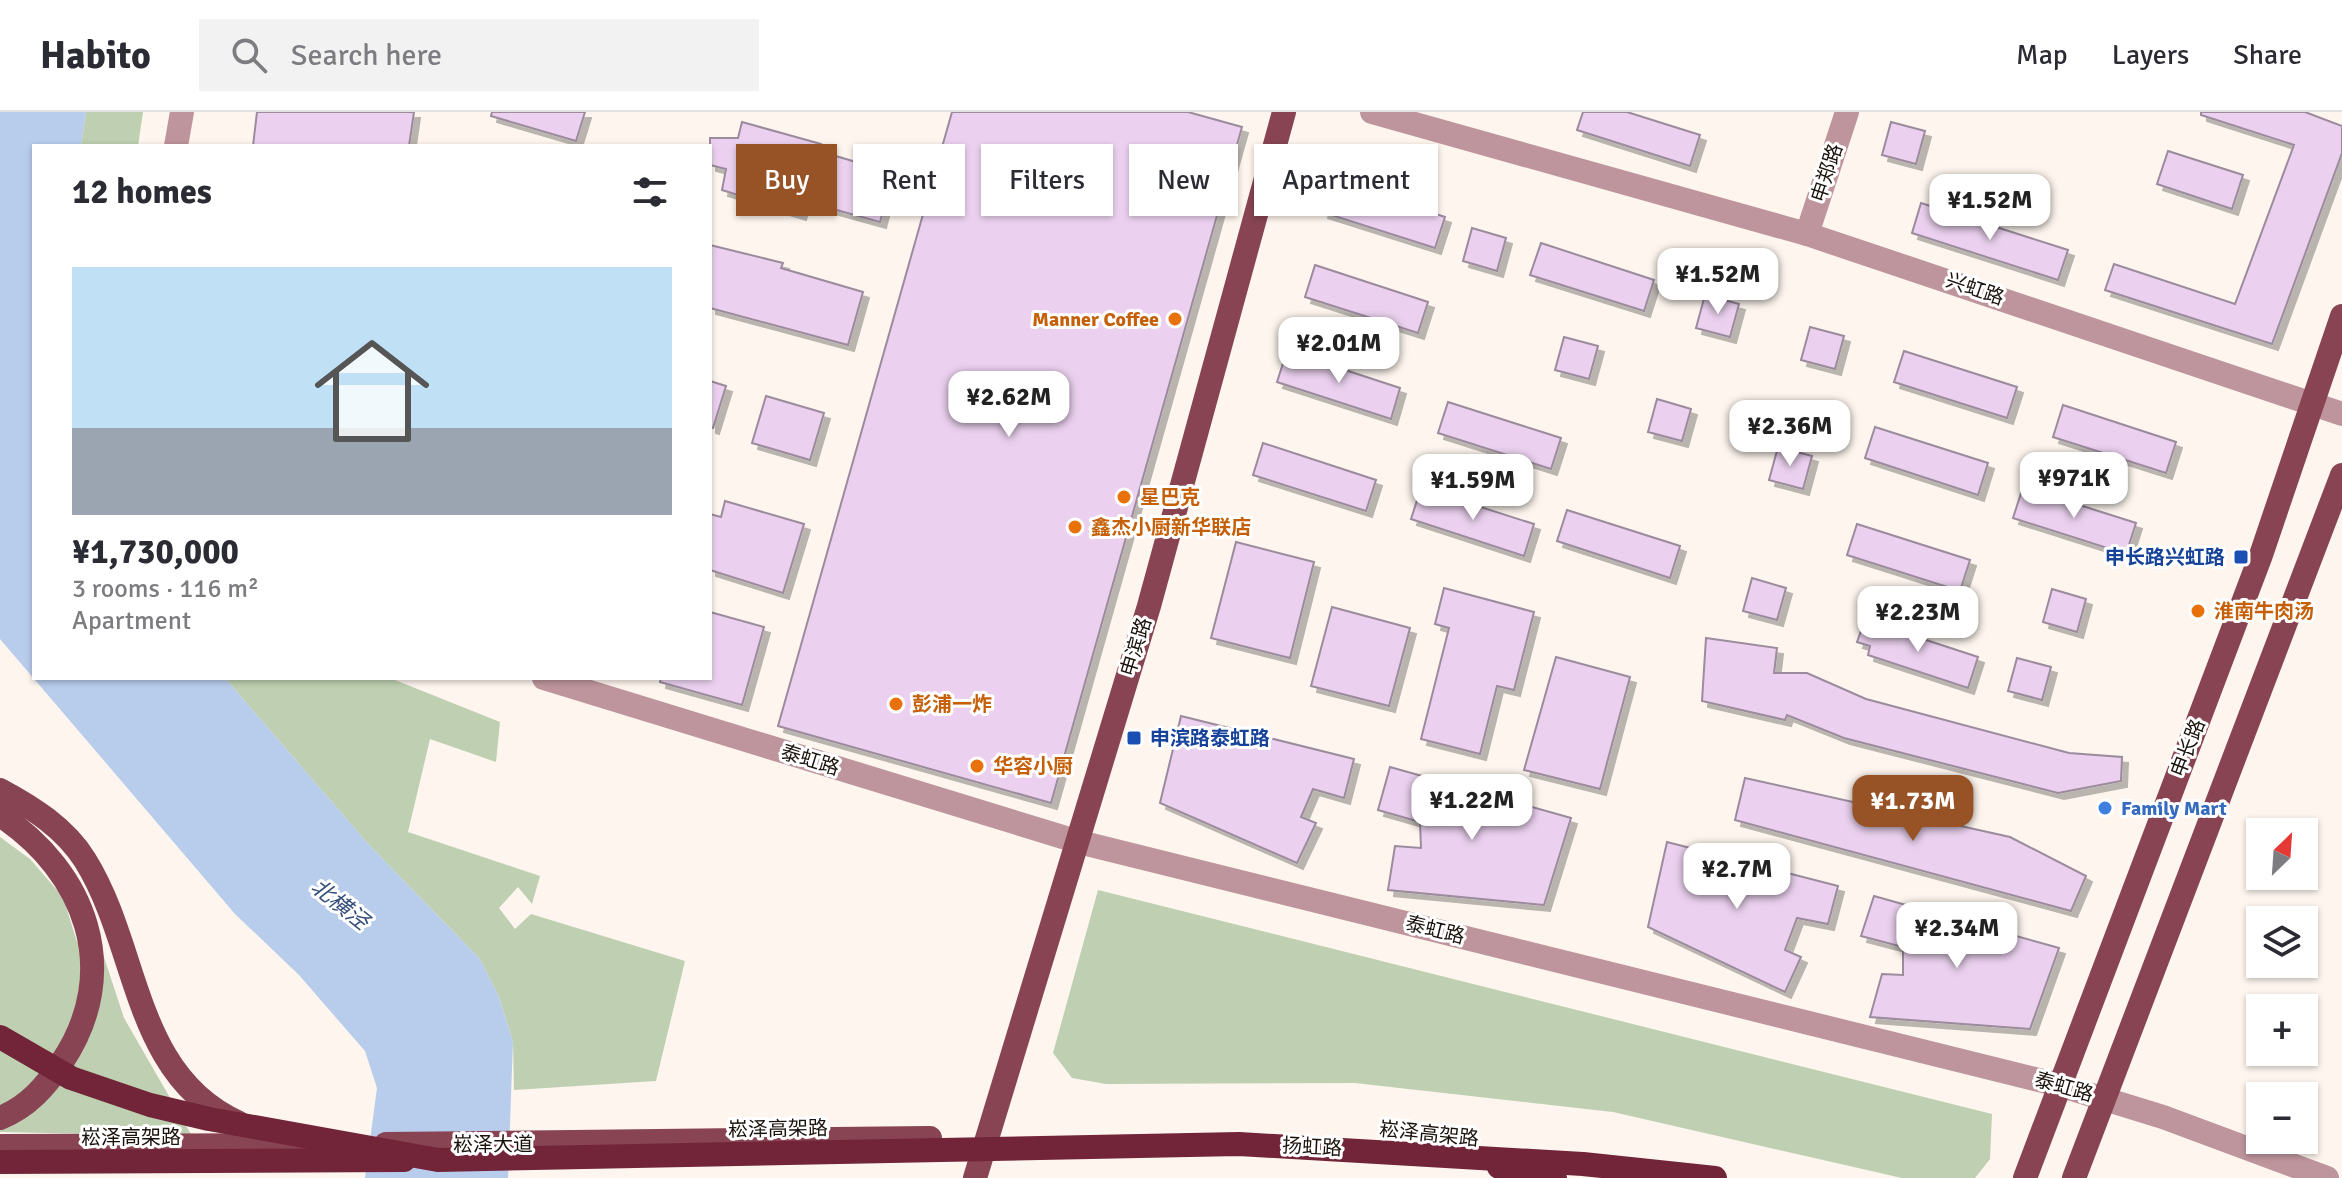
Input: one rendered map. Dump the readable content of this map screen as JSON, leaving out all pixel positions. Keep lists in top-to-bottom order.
{
  "streets": {
    "highway": ["崧泽高架路"],
    "main road": [
      "申滨路",
      "申长路",
      "崧泽大道",
      "扬虹路"
    ],
    "street": ["申郑路", "兴虹路", "泰虹路"]
  },
  "crossings": [
    ["申郑路", "兴虹路"],
    ["兴虹路", "申长路"],
    ["申滨路", "泰虹路"],
    ["申滨路", "崧泽大道"],
    ["申滨路", "扬虹路"],
    ["申长路", "泰虹路"],
    ["崧泽大道", "扬虹路"]
  ],
  "water": ["北横泾"],
  "places": {
    "other": [
      "Manner Coffee",
      "星巴克",
      "鑫杰小厨新华联店",
      "淮南牛肉汤",
      "彭浦一炸",
      "华容小厨",
      "Family Mart"
    ],
    "transit": ["申长路兴虹路", "申滨路泰虹路"]
  },
  "north": "top right",
  "page": {
    "header": "Habito",
    "search": "Search here",
    "nav": ["Map", "Layers", "Share"],
    "chip": [
      "Buy",
      "Rent",
      "Filters",
      "New",
      "Apartment"
    ],
    "heading": "12 homes",
    "price": [
      "¥1.52M",
      "¥1.52M",
      "¥2.01M",
      "¥2.62M",
      "¥2.36M",
      "¥971K",
      "¥1.59M",
      "¥2.23M",
      "¥1.22M",
      "¥1.73M",
      "¥2.7M",
      "¥2.34M"
    ],
    "list": [
      {
        "name": "¥1,730,000",
        "note": "3 rooms · 116 m² · Apartment"
      }
    ],
    "map_buttons": ["+", "−"]
  }
}
